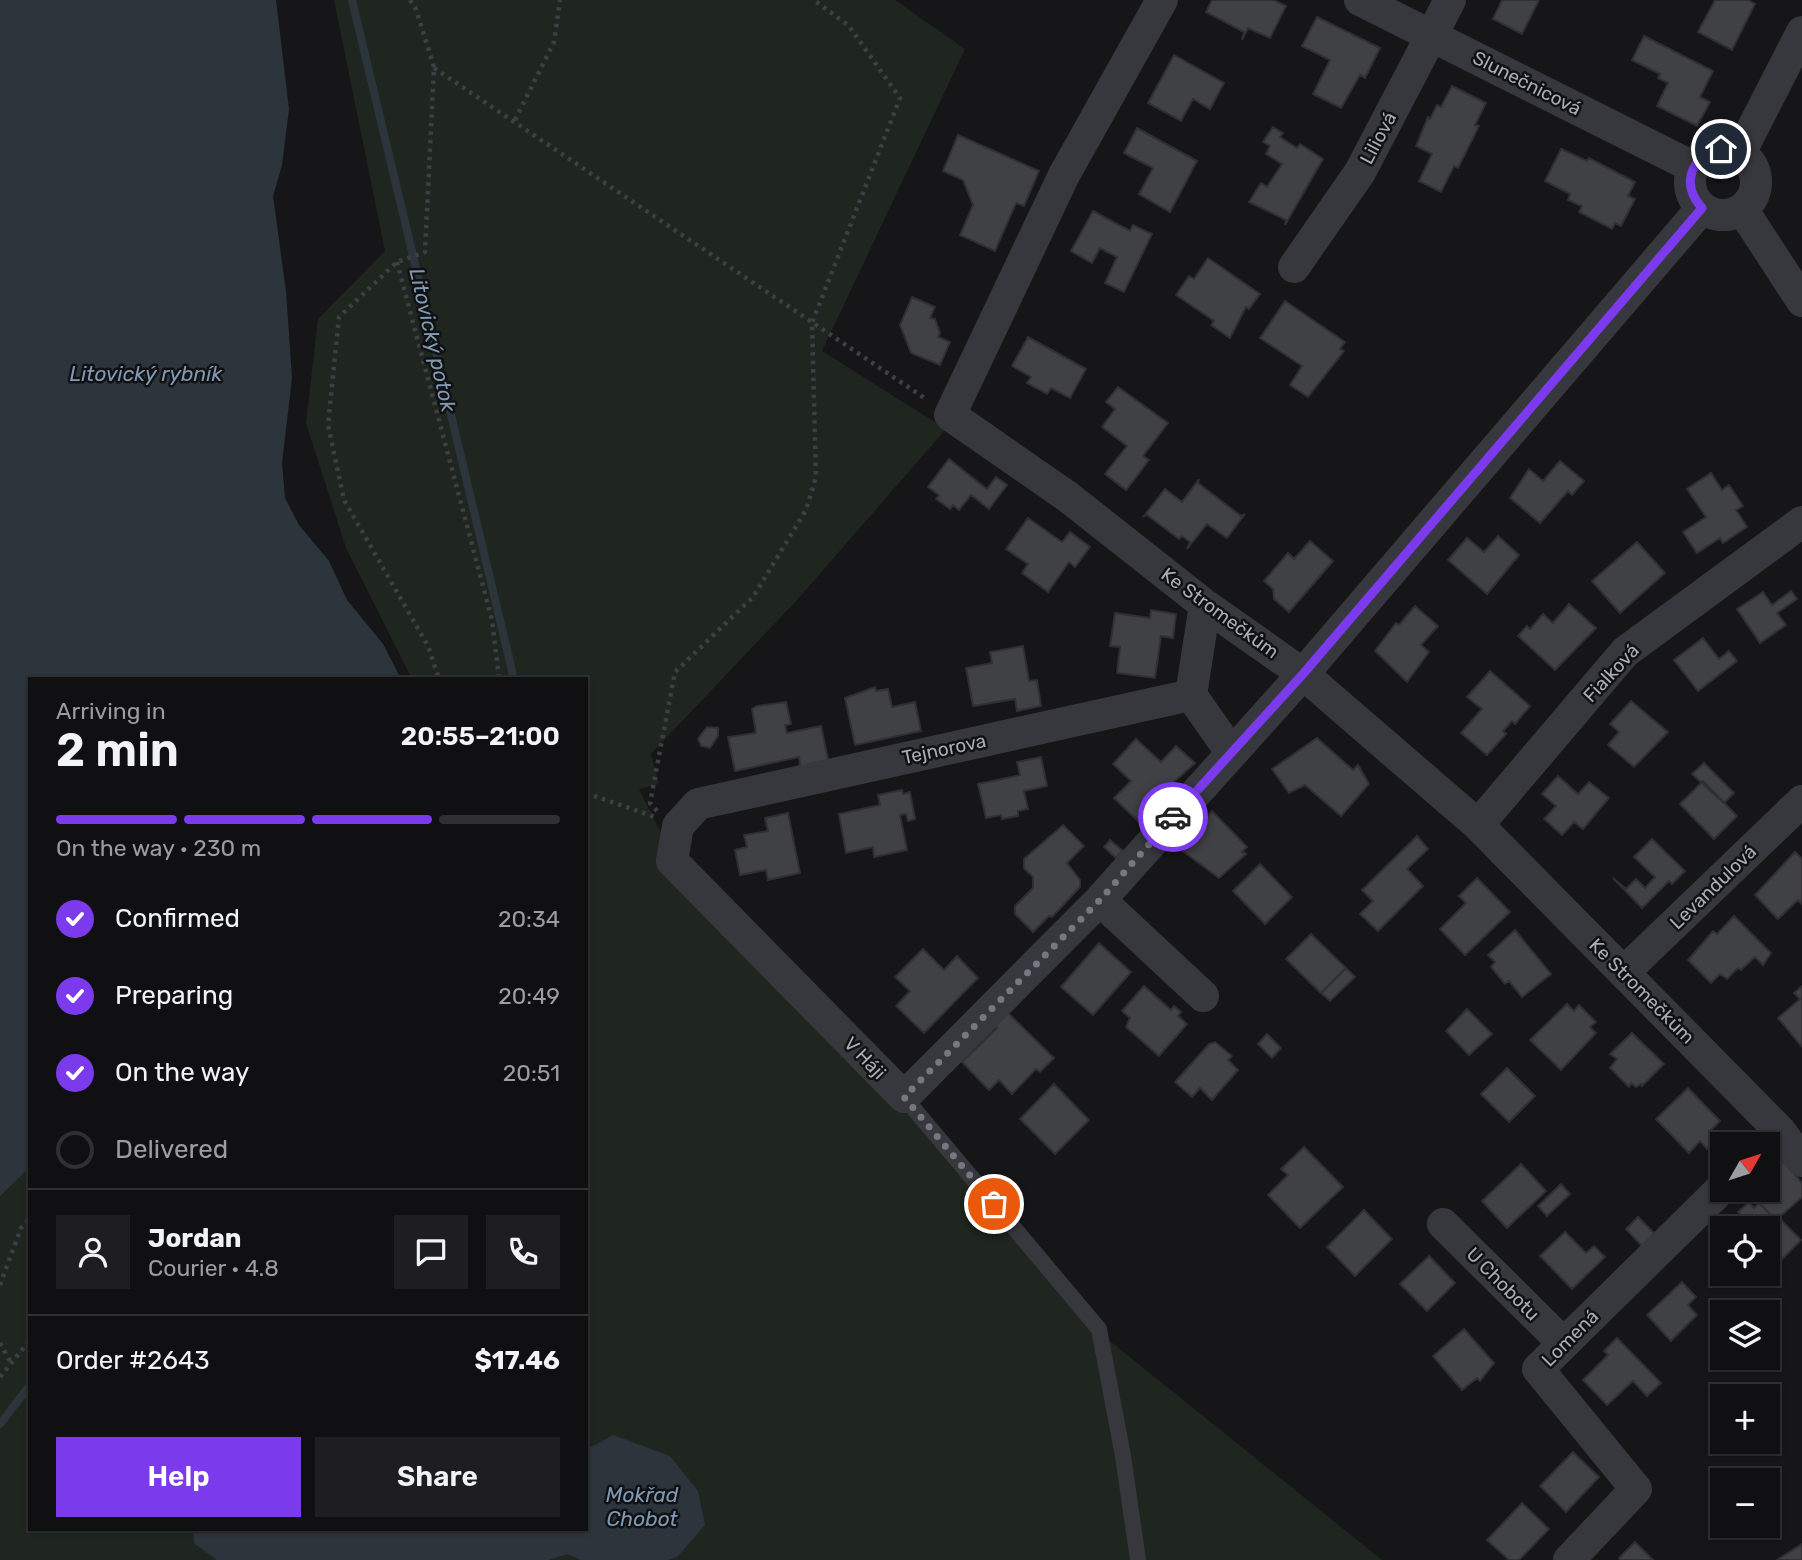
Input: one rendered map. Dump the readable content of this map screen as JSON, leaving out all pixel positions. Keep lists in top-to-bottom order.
{
  "streets": {
    "street": [
      "Slunečnicová",
      "Liliová",
      "Ke Stromečkům",
      "Fialková",
      "Tejnorova",
      "Levandulová",
      "V Háji",
      "U Chobotu",
      "Lomená"
    ]
  },
  "crossings": [
    ["Slunečnicová", "Liliová"],
    ["Ke Stromečkům", "Fialková"],
    ["Ke Stromečkům", "Levandulová"],
    ["Tejnorova", "V Háji"],
    ["U Chobotu", "Lomená"]
  ],
  "water": ["Litovický potok", "Litovický rybník", "Mokřad Chobot"],
  "north": "top right",
  "page": {
    "heading": ["2 min", "Arriving in", "20:55–21:00"],
    "panel": [
      "Jordan",
      "Courier · 4.8",
      "Order #2643",
      "$17.46"
    ],
    "bar": "On the way · 230 m",
    "list": [
      ["Confirmed", "20:34"],
      ["Preparing", "20:49"],
      ["On the way", "20:51"],
      "Delivered"
    ],
    "map_buttons": ["+", "−"],
    "buttons": ["Help", "Share"]
  }
}
